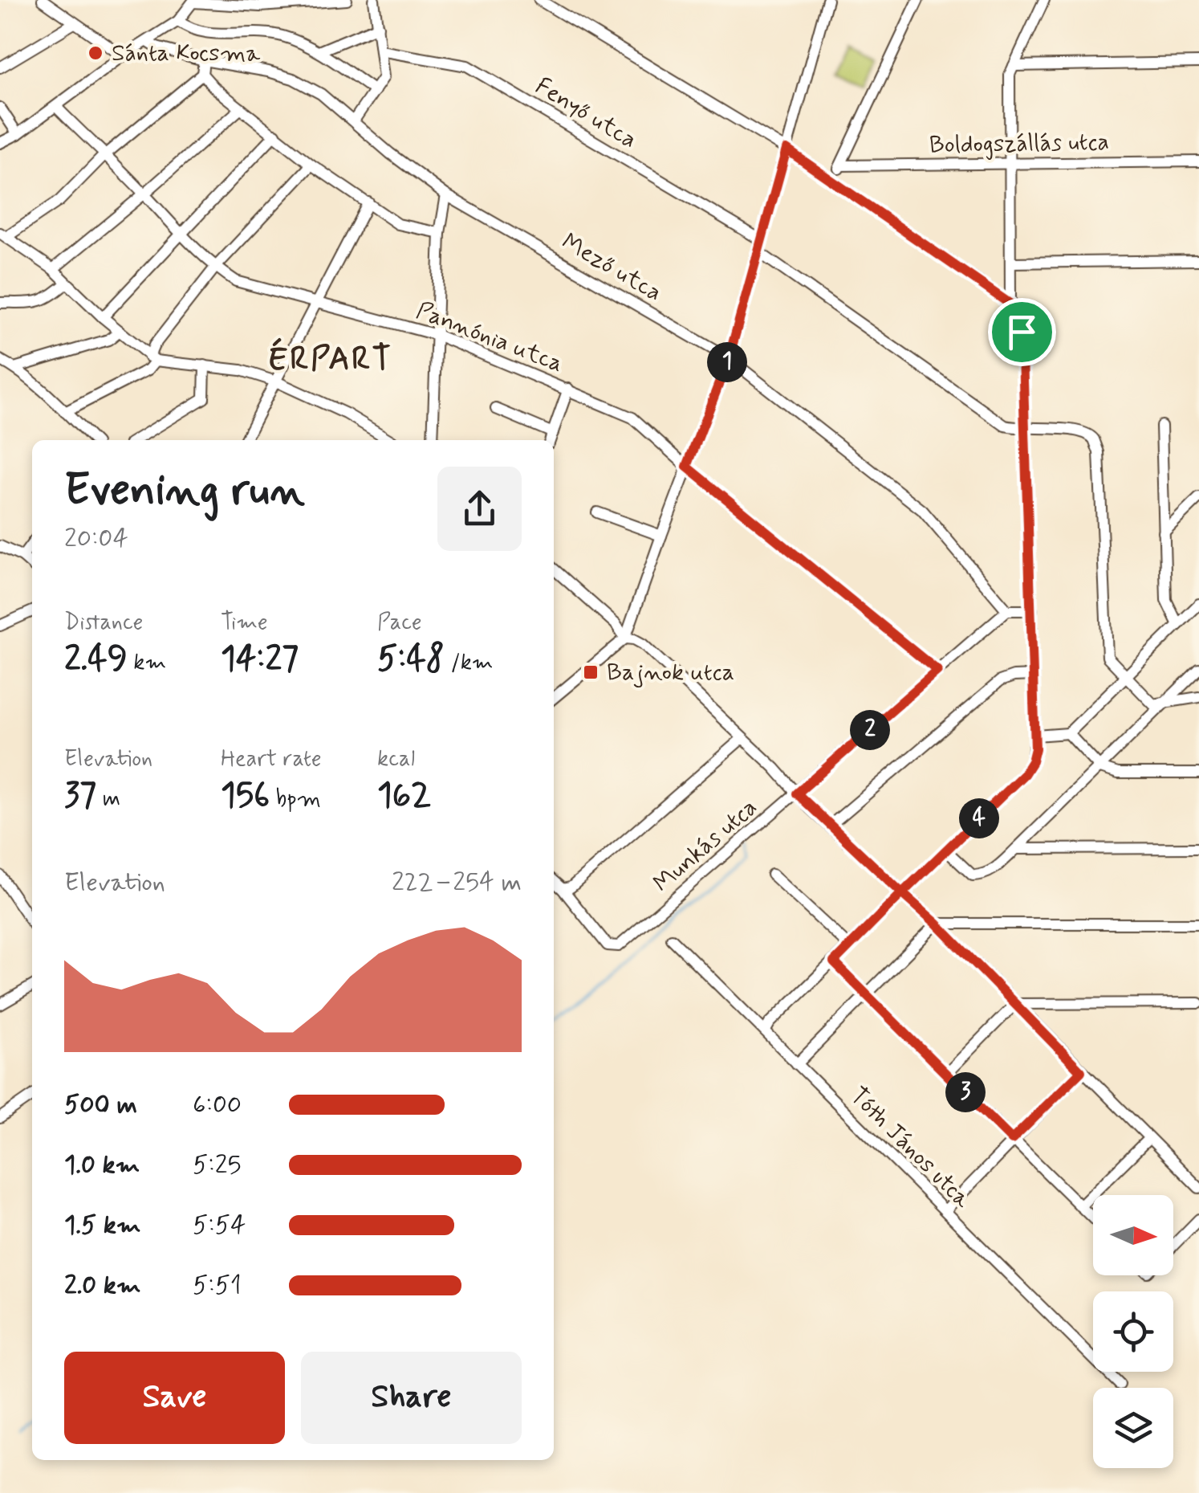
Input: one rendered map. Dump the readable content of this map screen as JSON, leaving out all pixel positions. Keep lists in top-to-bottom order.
{
  "streets": {
    "street": [
      "Fenyő utca",
      "Boldogszállás utca",
      "Mező utca",
      "Pannónia utca",
      "Munkás utca",
      "Tóth János utca"
    ]
  },
  "crossings": [
    ["Mező utca", "Munkás utca"],
    ["Pannónia utca", "Munkás utca"]
  ],
  "districts": ["ÉRPART"],
  "places": {
    "other": ["Sánta Kocsma"],
    "transit": ["Bajnok utca"]
  },
  "north": "right",
  "page": {
    "pins": [
      "1",
      "2",
      "4",
      "3"
    ],
    "heading": ["Evening run", "20:04"],
    "stats": [
      ["Distance", "2.49 km"],
      ["Time", "14:27"],
      ["Pace", "5:48 /km"],
      ["Elevation", "37 m"],
      ["Heart rate", "156 bpm"],
      ["kcal", "162"]
    ],
    "chart": ["Elevation", "222–254 m"],
    "list": [
      {
        "name": "500 m",
        "note": "6:00"
      },
      {
        "name": "1.0 km",
        "note": "5:25"
      },
      {
        "name": "1.5 km",
        "note": "5:54"
      },
      {
        "name": "2.0 km",
        "note": "5:51"
      }
    ],
    "buttons": ["Save", "Share"]
  }
}
